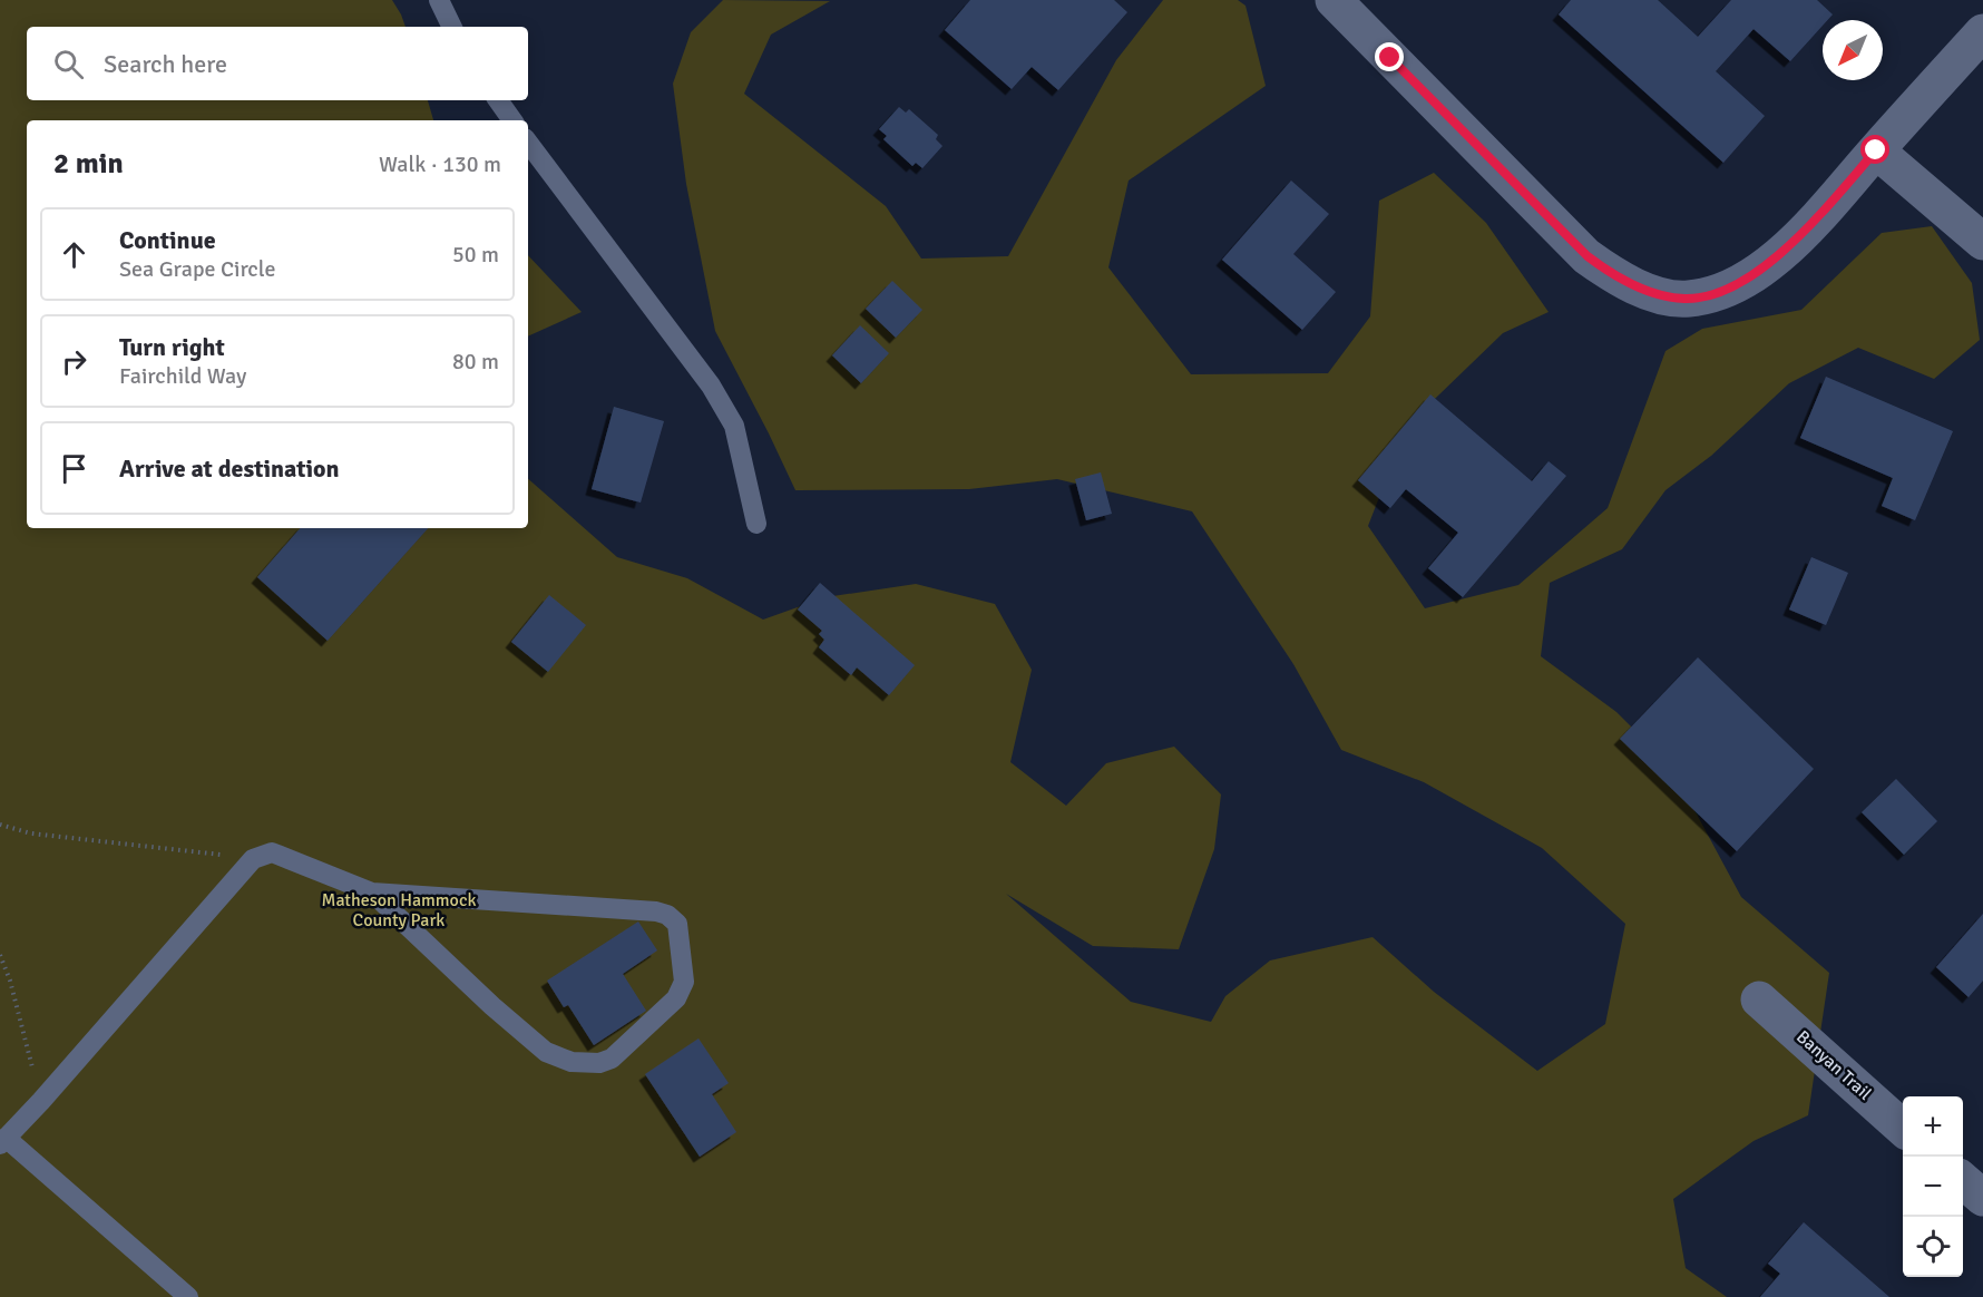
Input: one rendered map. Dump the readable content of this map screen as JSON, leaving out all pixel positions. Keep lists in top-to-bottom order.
{
  "streets": {
    "street": ["Banyan Trail"]
  },
  "parks": ["Matheson Hammock County Park"],
  "north": "bottom left",
  "page": {
    "search": "Search here",
    "heading": ["2 min", "Walk · 130 m"],
    "list": [
      ["Continue", "Sea Grape Circle", "50 m"],
      ["Turn right", "Fairchild Way", "80 m"],
      "Arrive at destination"
    ],
    "map_buttons": ["+", "−"]
  }
}
